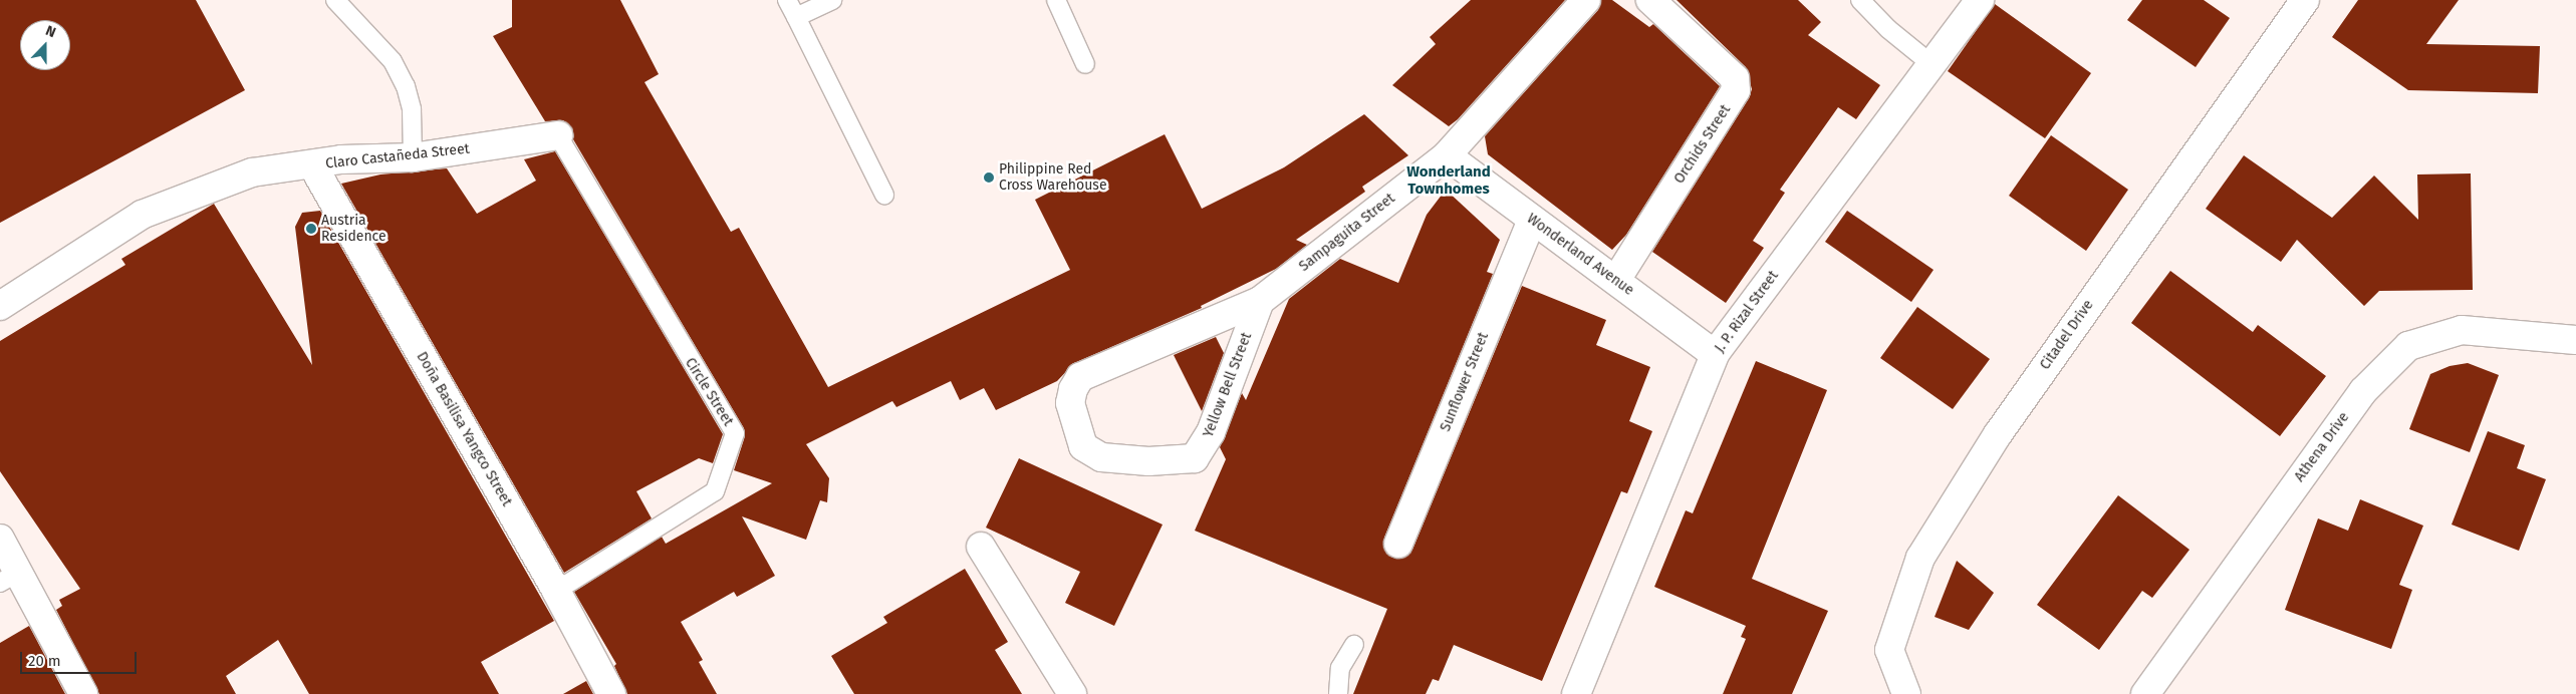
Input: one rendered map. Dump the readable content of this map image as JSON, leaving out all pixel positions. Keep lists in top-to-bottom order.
{
  "streets": {
    "street": [
      "Orchids Street",
      "Claro Castañeda Street",
      "Sampaguita Street",
      "Wonderland Avenue",
      "J. P. Rizal Street",
      "Citadel Drive",
      "Sunflower Street",
      "Yellow Bell Street",
      "Doña Basilisa Yangco Street",
      "Athena Drive"
    ],
    "lane": ["Circle Street"]
  },
  "crossings": [
    ["Orchids Street", "Wonderland Avenue"],
    ["Claro Castañeda Street", "Circle Street"],
    ["Claro Castañeda Street", "Doña Basilisa Yangco Street"],
    ["Sampaguita Street", "Wonderland Avenue"],
    ["Sampaguita Street", "Yellow Bell Street"],
    ["Wonderland Avenue", "J. P. Rizal Street"],
    ["Wonderland Avenue", "Sunflower Street"],
    ["Circle Street", "Doña Basilisa Yangco Street"]
  ],
  "districts": ["Wonderland Townhomes"],
  "places": ["Philippine Red Cross Warehouse", "Austria Residence"],
  "scale_bar": "20 m",
  "north": "top"
}
